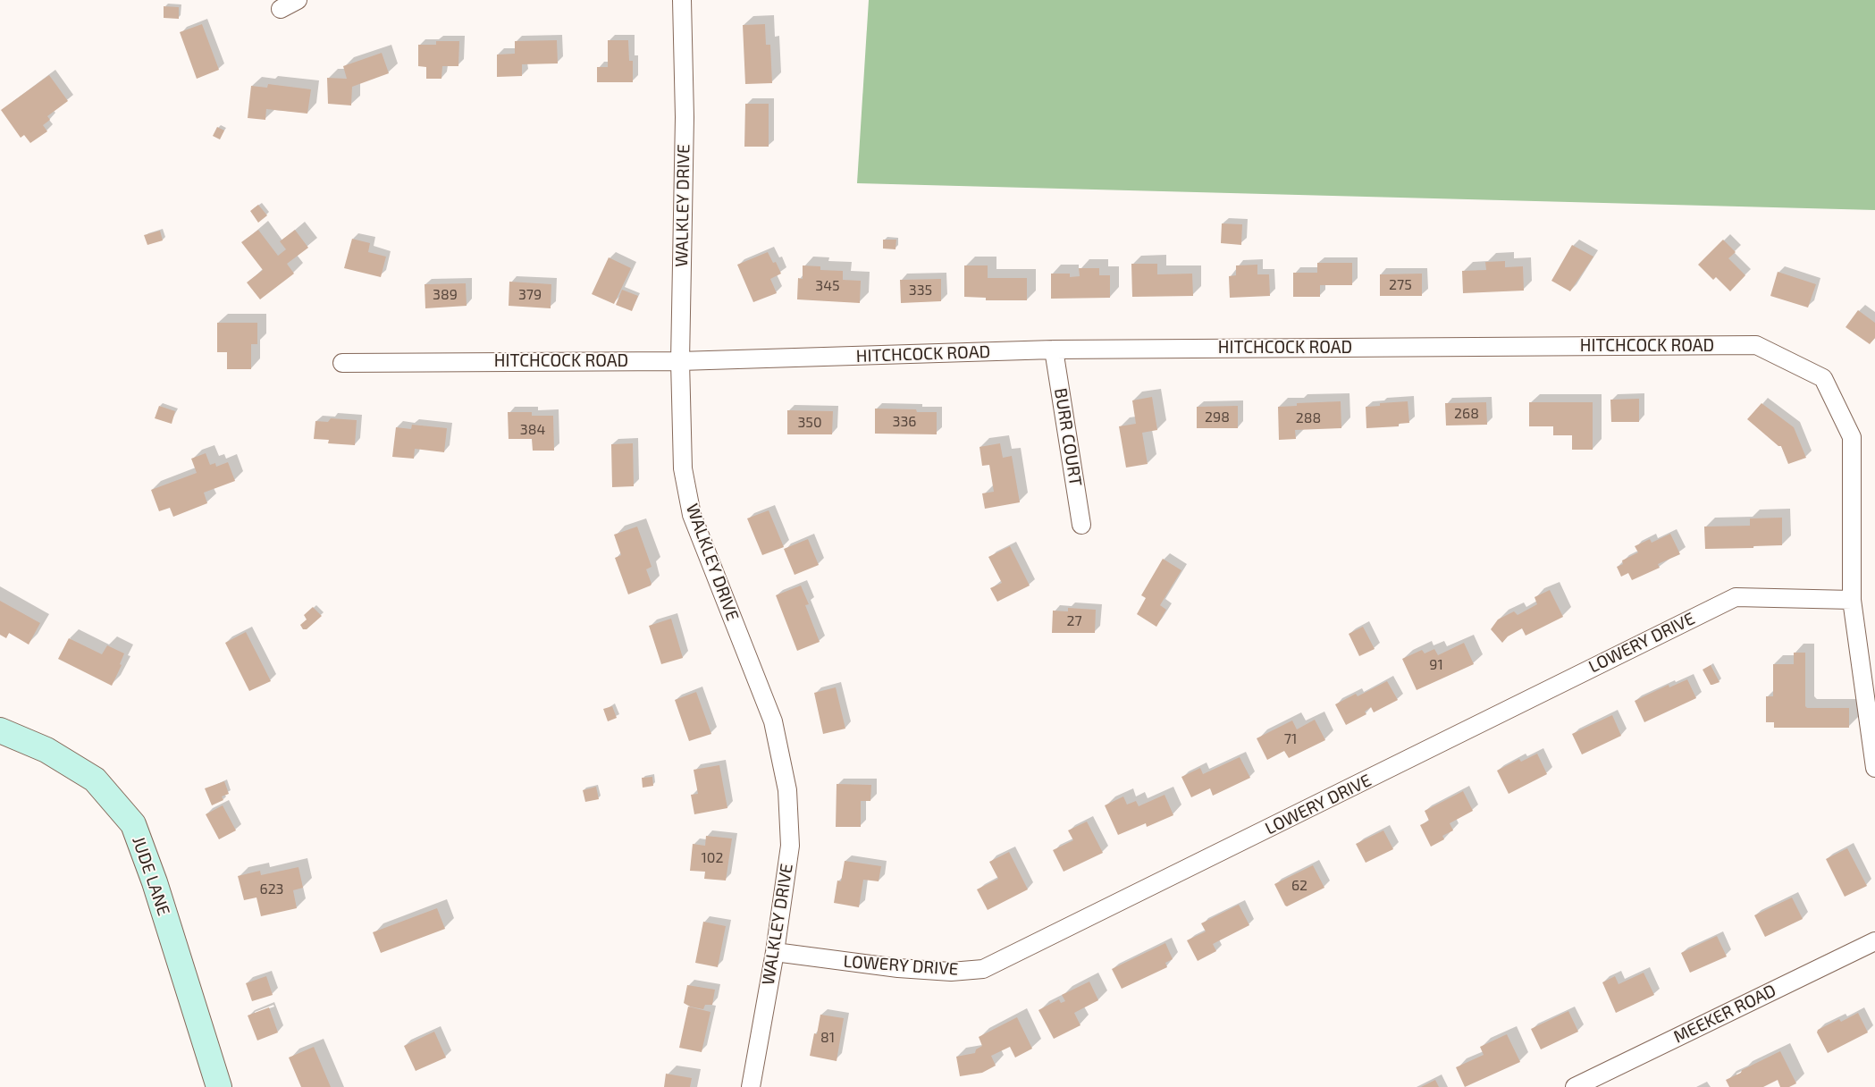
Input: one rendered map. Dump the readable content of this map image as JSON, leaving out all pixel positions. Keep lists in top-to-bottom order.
{
  "streets": {
    "street": [
      "WALKLEY DRIVE",
      "HITCHCOCK ROAD",
      "BURR COURT",
      "LOWERY DRIVE",
      "JUDE LANE",
      "MEEKER ROAD"
    ]
  },
  "crossings": [
    ["WALKLEY DRIVE", "HITCHCOCK ROAD"],
    ["WALKLEY DRIVE", "LOWERY DRIVE"],
    ["HITCHCOCK ROAD", "BURR COURT"],
    ["HITCHCOCK ROAD", "LOWERY DRIVE"]
  ],
  "house_numbers": [
    "275",
    "345",
    "335",
    "389",
    "379",
    "268",
    "298",
    "288",
    "336",
    "350",
    "384",
    "27",
    "91",
    "71",
    "102",
    "62",
    "623",
    "81"
  ]
}
